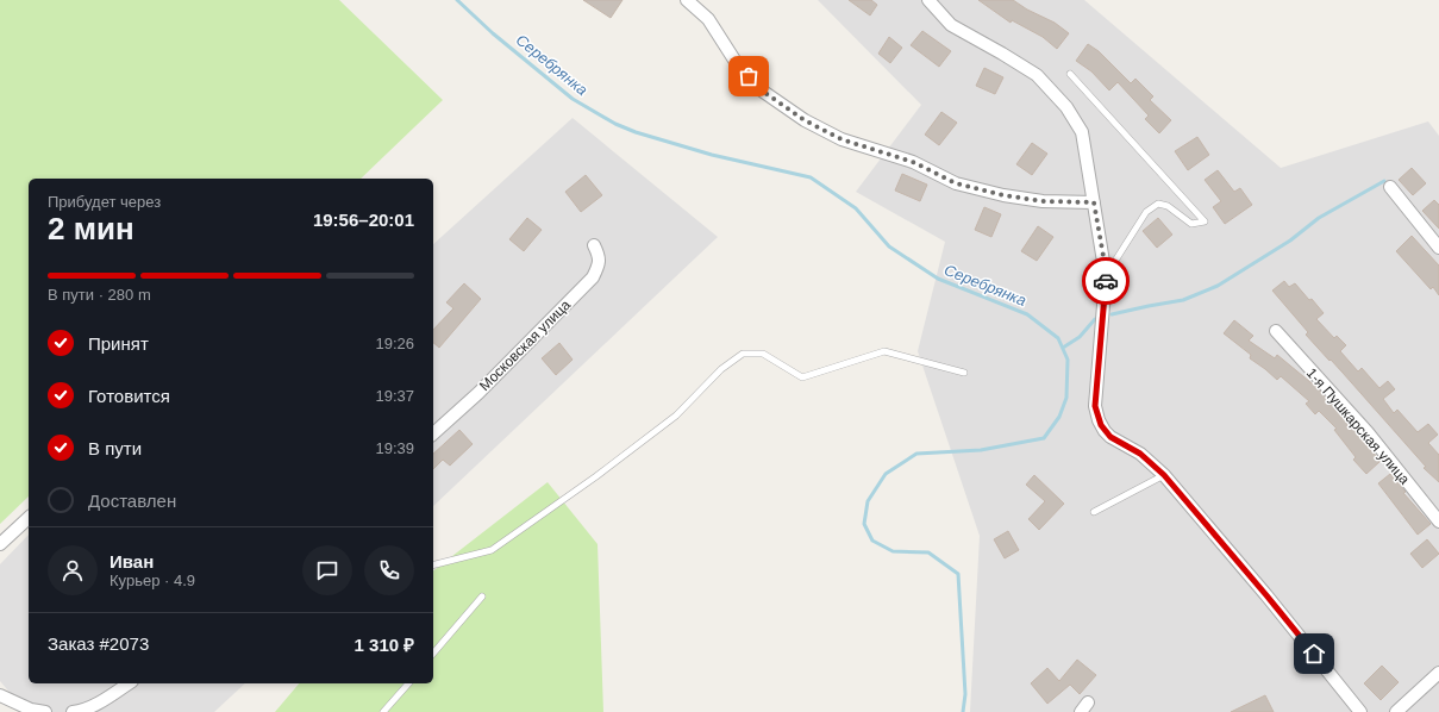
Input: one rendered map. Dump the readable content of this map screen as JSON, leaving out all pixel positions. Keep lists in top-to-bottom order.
{
  "streets": {
    "street": ["Московская улица", "1-я Пушкарская улица"]
  },
  "water": ["Серебрянка"],
  "page": {
    "heading": ["2 мин", "Прибудет через", "19:56–20:01"],
    "panel": [
      "Иван",
      "Курьер · 4.9",
      "Заказ #2073",
      "1 310 ₽"
    ],
    "bar": "В пути · 280 m",
    "list": [
      ["Принят", "19:26"],
      ["Готовится", "19:37"],
      ["В пути", "19:39"],
      "Доставлен"
    ]
  }
}
